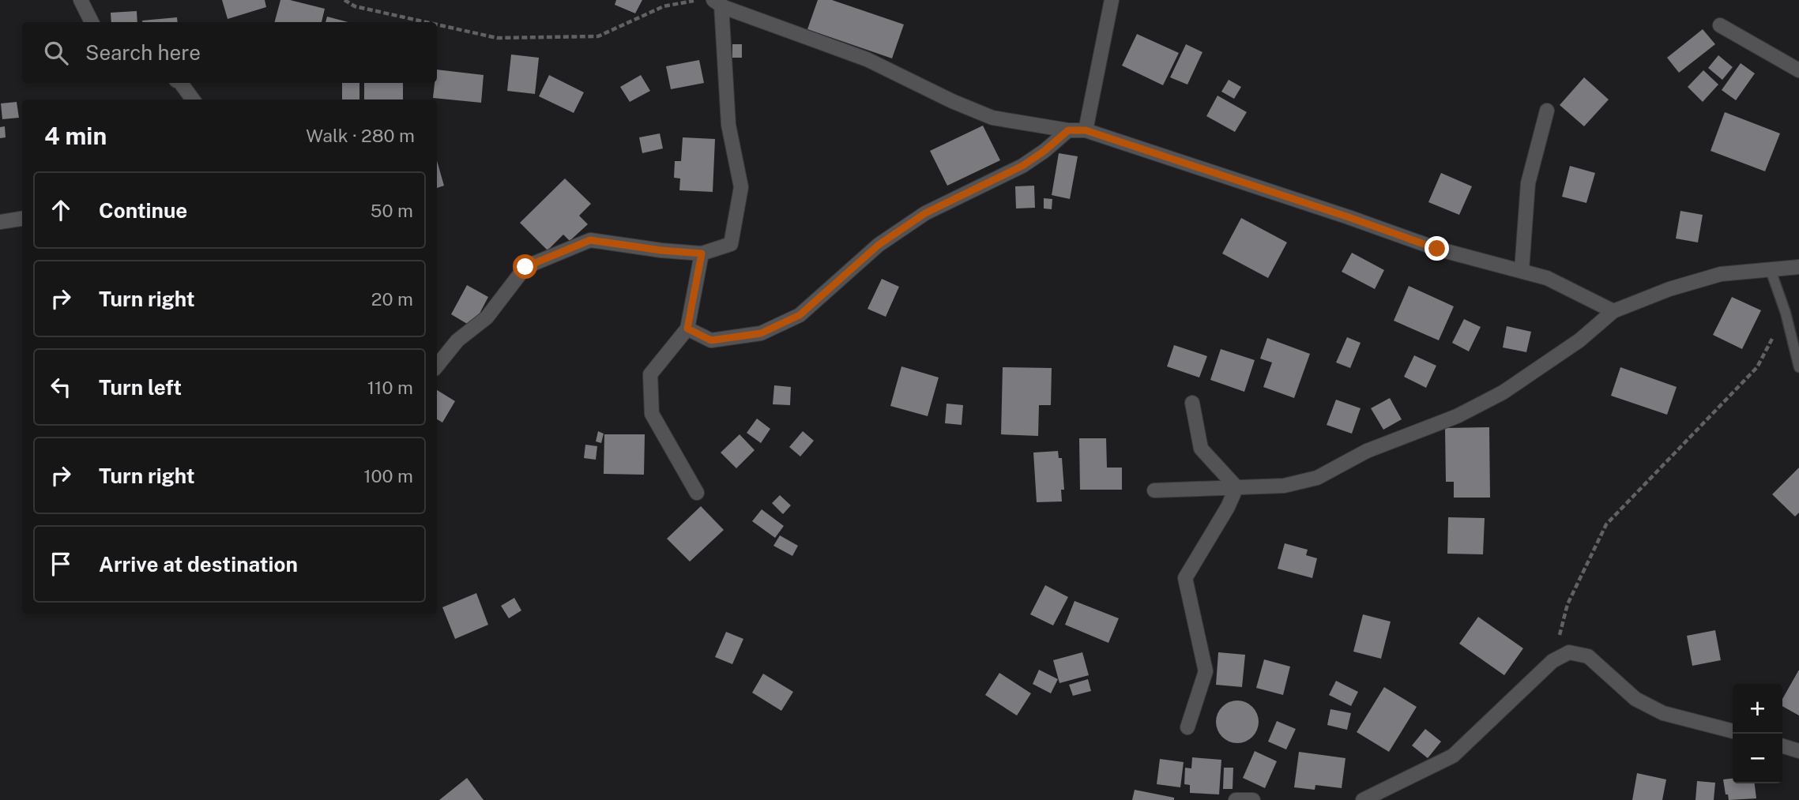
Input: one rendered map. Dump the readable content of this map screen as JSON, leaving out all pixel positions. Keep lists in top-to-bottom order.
{
  "page": {
    "search": "Search here",
    "heading": ["4 min", "Walk · 280 m"],
    "list": [
      ["Continue", "50 m"],
      ["Turn right", "20 m"],
      ["Turn left", "110 m"],
      ["Turn right", "100 m"],
      "Arrive at destination"
    ],
    "map_buttons": ["+", "−"]
  }
}
